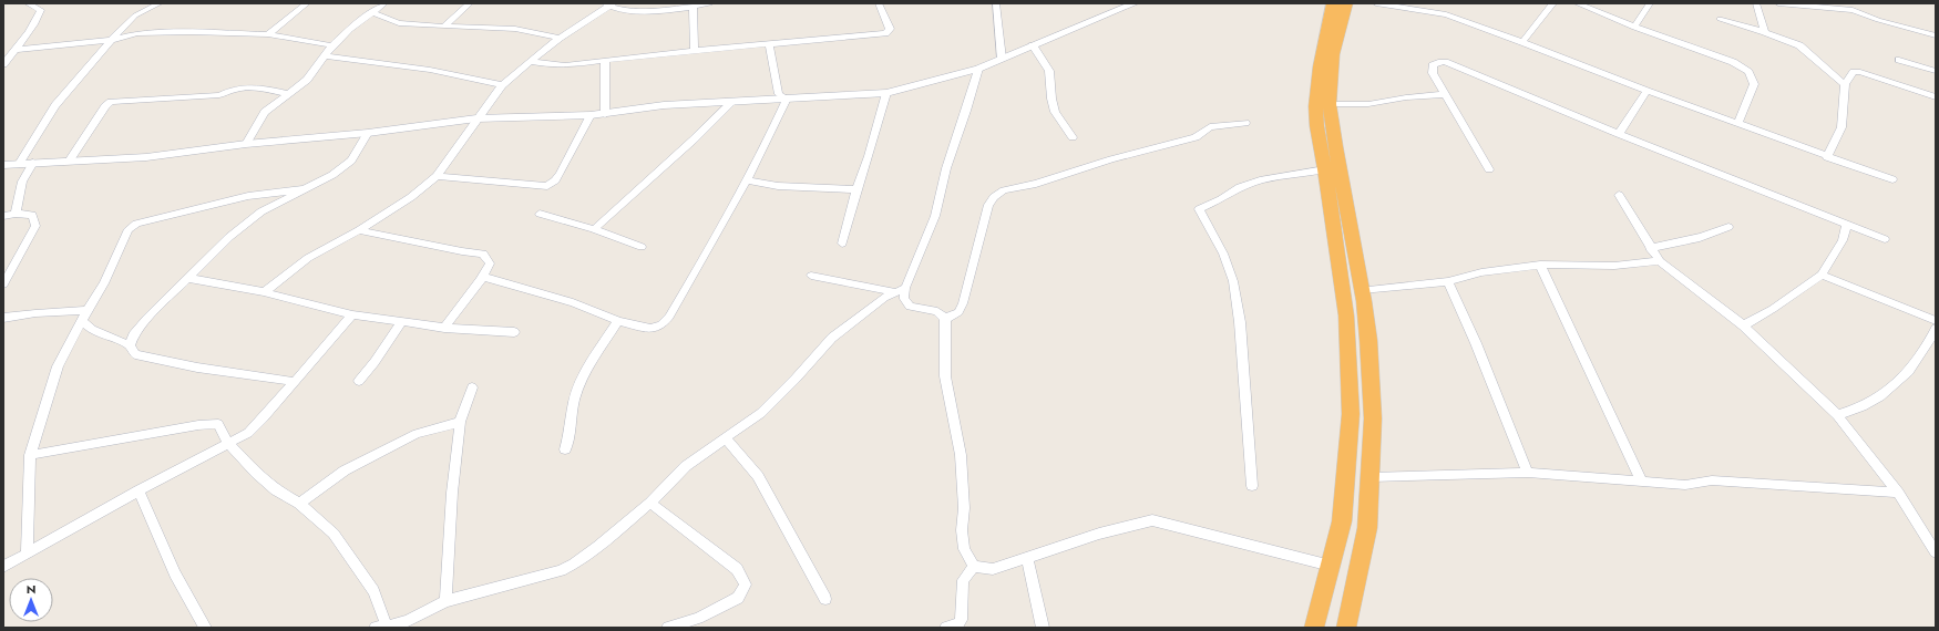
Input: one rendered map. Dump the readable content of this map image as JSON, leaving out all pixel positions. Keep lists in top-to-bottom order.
{
  "north": "top"
}
